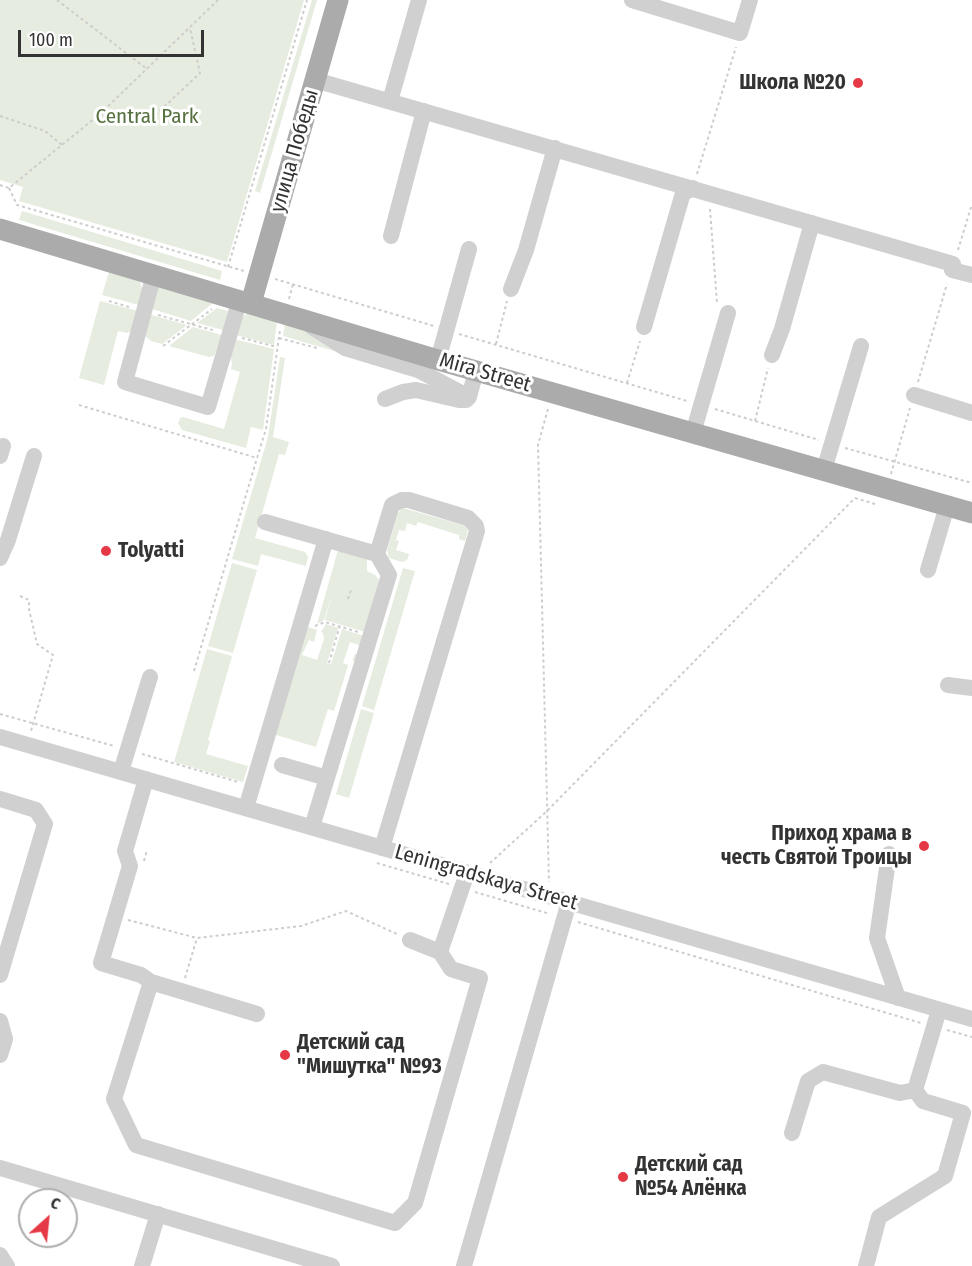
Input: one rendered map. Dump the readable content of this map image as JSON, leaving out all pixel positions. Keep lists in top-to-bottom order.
{
  "streets": {
    "main road": ["улица Победы", "Mira Street"],
    "street": ["Leningradskaya Street"]
  },
  "crossings": [
    ["улица Победы", "Mira Street"]
  ],
  "parks": ["Central Park"],
  "places": [
    "Школа №20",
    "Tolyatti",
    "Приход храма в честь Святой Троицы",
    "Детский сад \"Мишутка\" №93",
    "Детский сад №54 Алёнка"
  ],
  "scale_bar": "100 m",
  "north": "top right"
}
